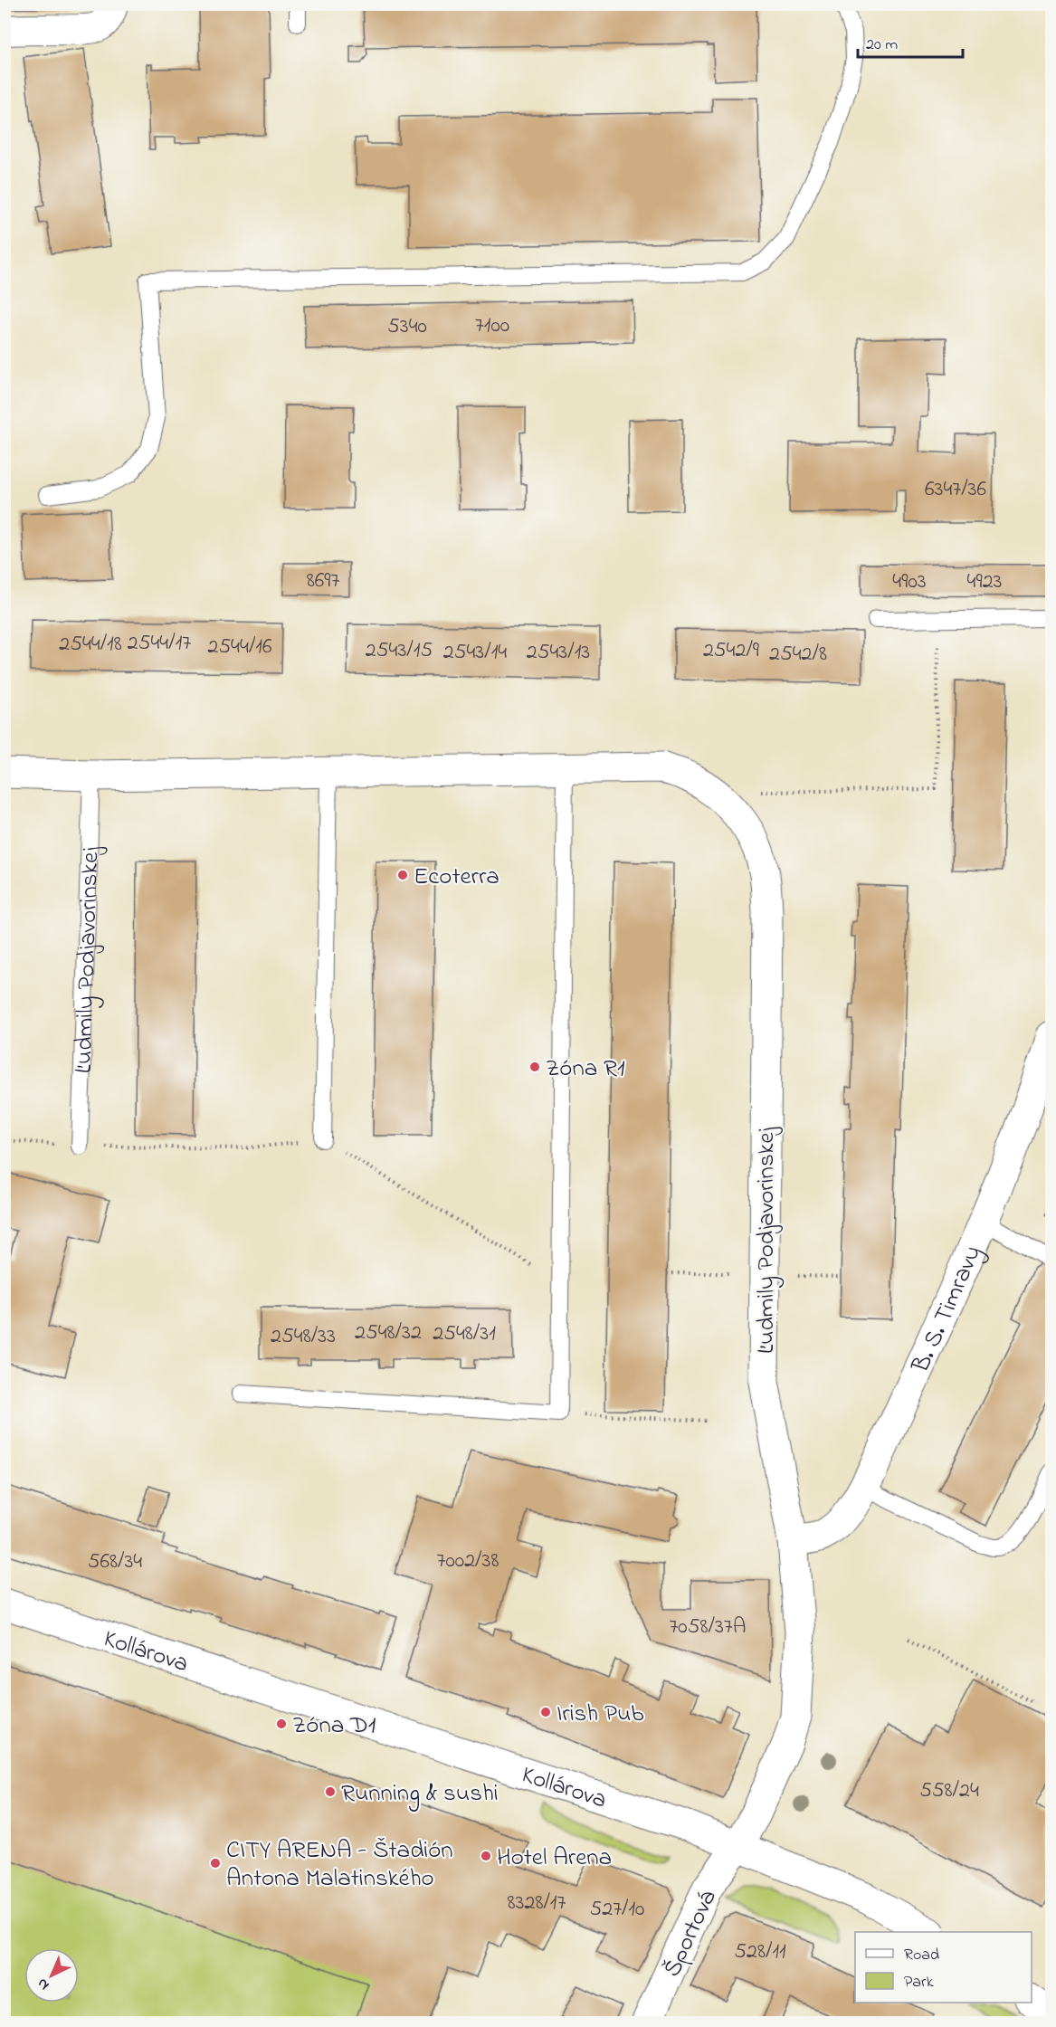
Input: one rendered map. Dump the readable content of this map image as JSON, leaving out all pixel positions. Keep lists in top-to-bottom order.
{
  "streets": {
    "street": [
      "Ľudmily Podjavorinskej",
      "B. S. Timravy",
      "Kollárova",
      "Športová"
    ]
  },
  "crossings": [
    ["Ľudmily Podjavorinskej", "B. S. Timravy"],
    ["Ľudmily Podjavorinskej", "Kollárova"],
    ["Ľudmily Podjavorinskej", "Športová"],
    ["Kollárova", "Športová"]
  ],
  "places": [
    "Ecoterra",
    "Zóna R1",
    "Irish Pub",
    "Zóna D1",
    "Running & sushi",
    "Hotel Arena",
    "CITY ARENA - Štadión Antona Malatinského"
  ],
  "house_numbers": [
    "7100",
    "5340",
    "6347/36",
    "8697",
    "4903",
    "4923",
    "2544/17",
    "2544/18",
    "2544/16",
    "2543/15",
    "2542/9",
    "2543/14",
    "2543/13",
    "2542/8",
    "2548/32",
    "2548/31",
    "2548/33",
    "7002/38",
    "568/34",
    "7058/37A",
    "558/24",
    "8328/17",
    "527/10",
    "528/11"
  ],
  "legend": ["Road", "Park"],
  "scale_bar": "20 m",
  "north": "bottom left"
}
